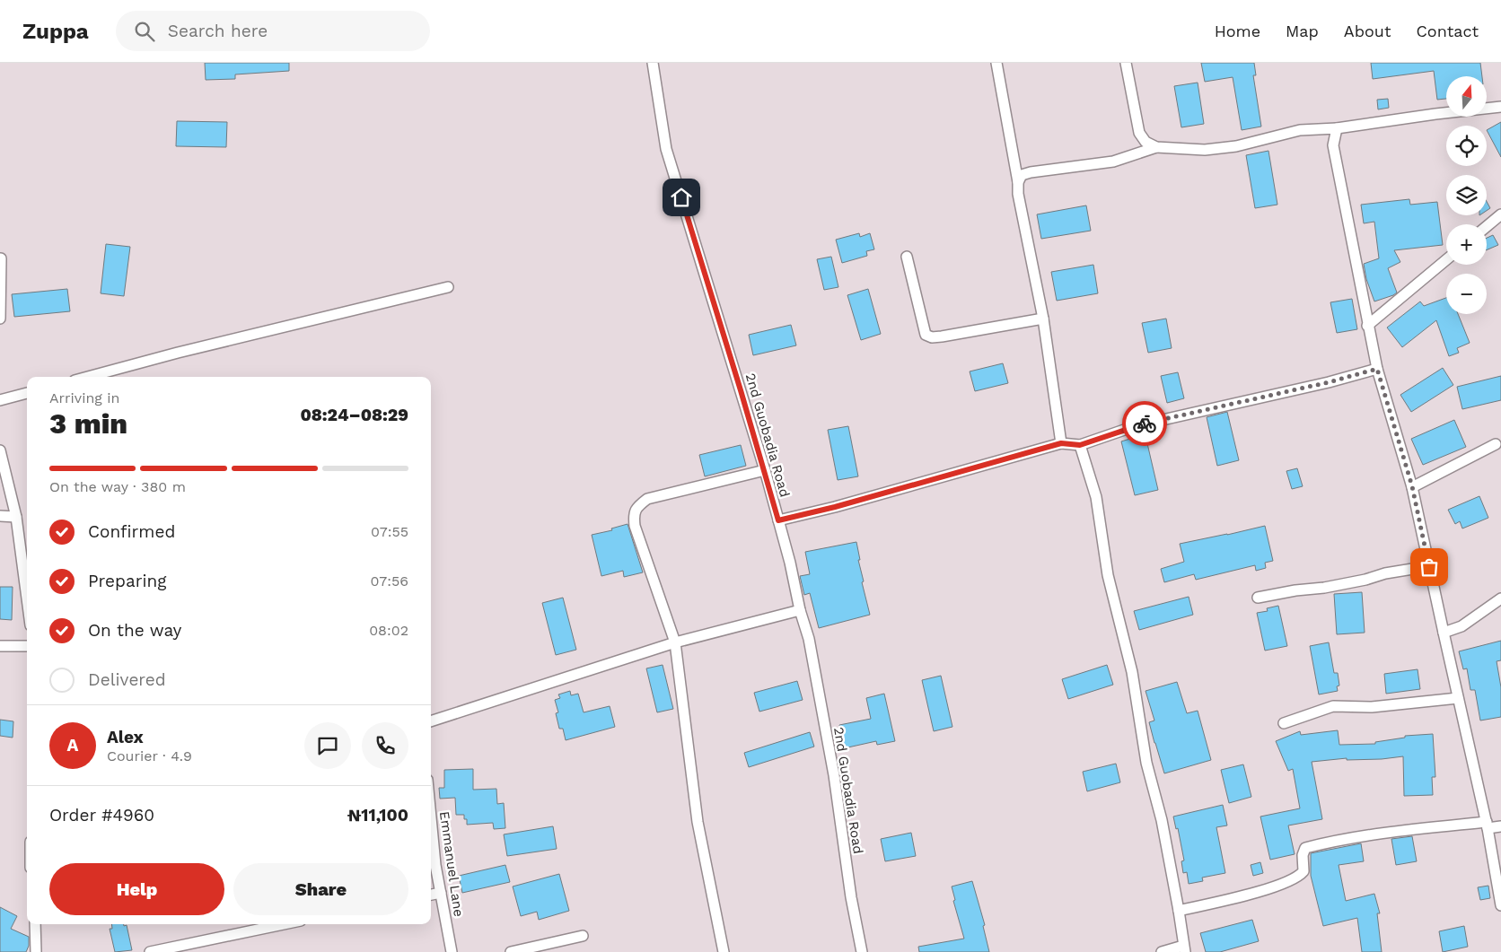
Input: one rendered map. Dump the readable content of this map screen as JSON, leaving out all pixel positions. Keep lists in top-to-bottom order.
{
  "streets": {
    "street": ["2nd Guobadia Road", "Emmanuel Lane"]
  },
  "north": "top",
  "page": {
    "header": "Zuppa",
    "search": "Search here",
    "nav": [
      "Home",
      "Map",
      "About",
      "Contact"
    ],
    "map_buttons": ["+", "−"],
    "heading": ["3 min", "Arriving in", "08:24–08:29"],
    "panel": [
      "Alex",
      "Courier · 4.9",
      "Order #4960",
      "₦11,100"
    ],
    "bar": "On the way · 380 m",
    "list": [
      ["Confirmed", "07:55"],
      ["Preparing", "07:56"],
      ["On the way", "08:02"],
      "Delivered"
    ],
    "round": "A",
    "buttons": ["Help", "Share"]
  }
}
